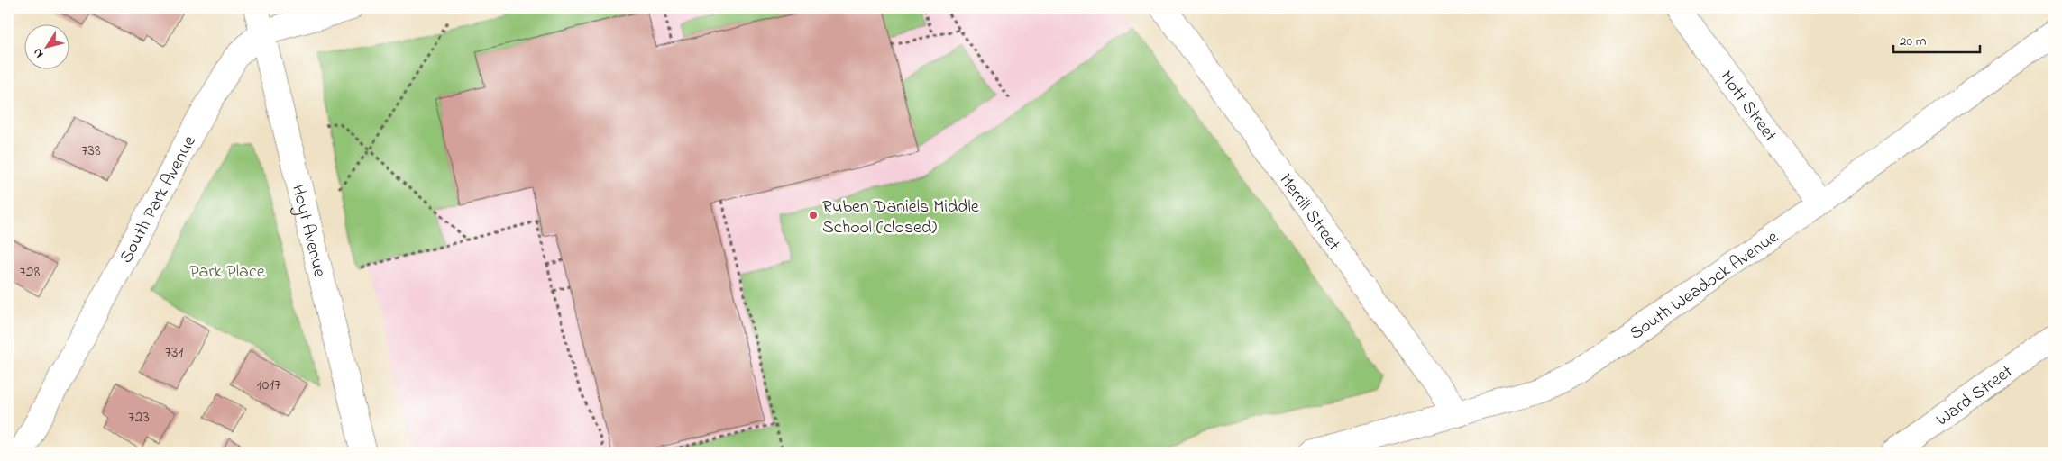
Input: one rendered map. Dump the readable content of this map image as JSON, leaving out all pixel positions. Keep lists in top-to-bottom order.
{
  "streets": {
    "street": [
      "Mott Street",
      "South Park Avenue",
      "Merrill Street",
      "Hoyt Avenue",
      "South Weadock Avenue",
      "Ward Street"
    ]
  },
  "crossings": [
    ["Mott Street", "South Weadock Avenue"],
    ["South Park Avenue", "Hoyt Avenue"],
    ["Merrill Street", "South Weadock Avenue"]
  ],
  "parks": ["Park Place"],
  "places": ["Ruben Daniels Middle School (closed)"],
  "house_numbers": [
    "738",
    "728",
    "731",
    "1017",
    "723"
  ],
  "scale_bar": "20 m",
  "north": "bottom left"
}
